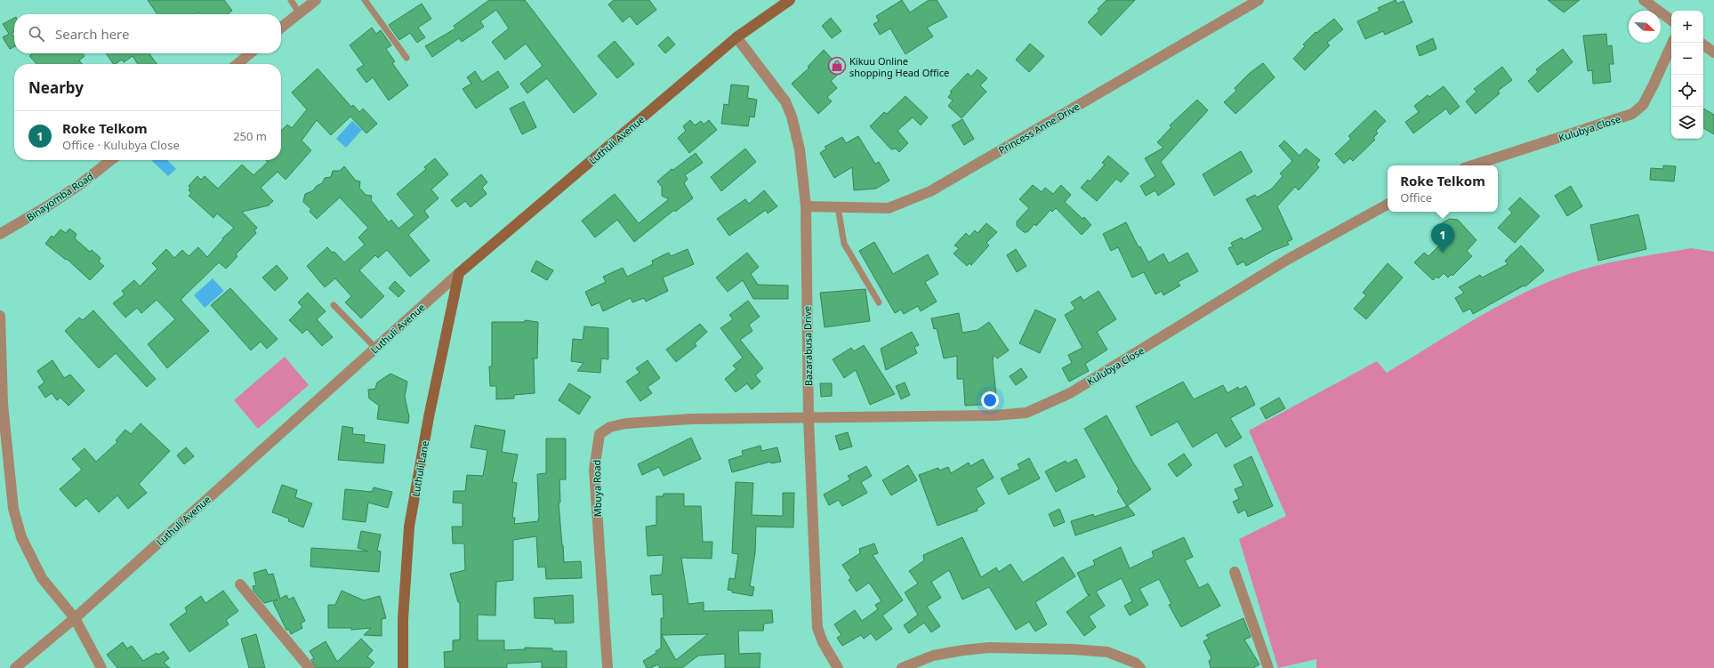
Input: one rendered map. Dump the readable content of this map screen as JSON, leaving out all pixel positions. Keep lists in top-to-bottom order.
{
  "streets": {
    "street": [
      "Princess Anne Drive",
      "Kulubya Close",
      "Luthuli Avenue",
      "Binayomba Road",
      "Bazarabusa Drive",
      "Luthuli Lane",
      "Mbuya Road"
    ]
  },
  "crossings": [
    ["Princess Anne Drive", "Bazarabusa Drive"],
    ["Kulubya Close", "Bazarabusa Drive"],
    ["Kulubya Close", "Mbuya Road"],
    ["Luthuli Avenue", "Bazarabusa Drive"],
    ["Luthuli Avenue", "Luthuli Lane"],
    ["Bazarabusa Drive", "Mbuya Road"]
  ],
  "places": {
    "shop": ["Kikuu Online shopping Head Office"]
  },
  "north": "bottom right",
  "page": {
    "map_buttons": ["+", "−"],
    "search": "Search here",
    "heading": "Nearby",
    "list": [
      {
        "mark": "1",
        "name": "Roke Telkom",
        "note": "Office · Kulubya Close",
        "value": "250 m"
      }
    ],
    "popup": ["Roke Telkom", "Office"],
    "pins": "1"
  }
}
